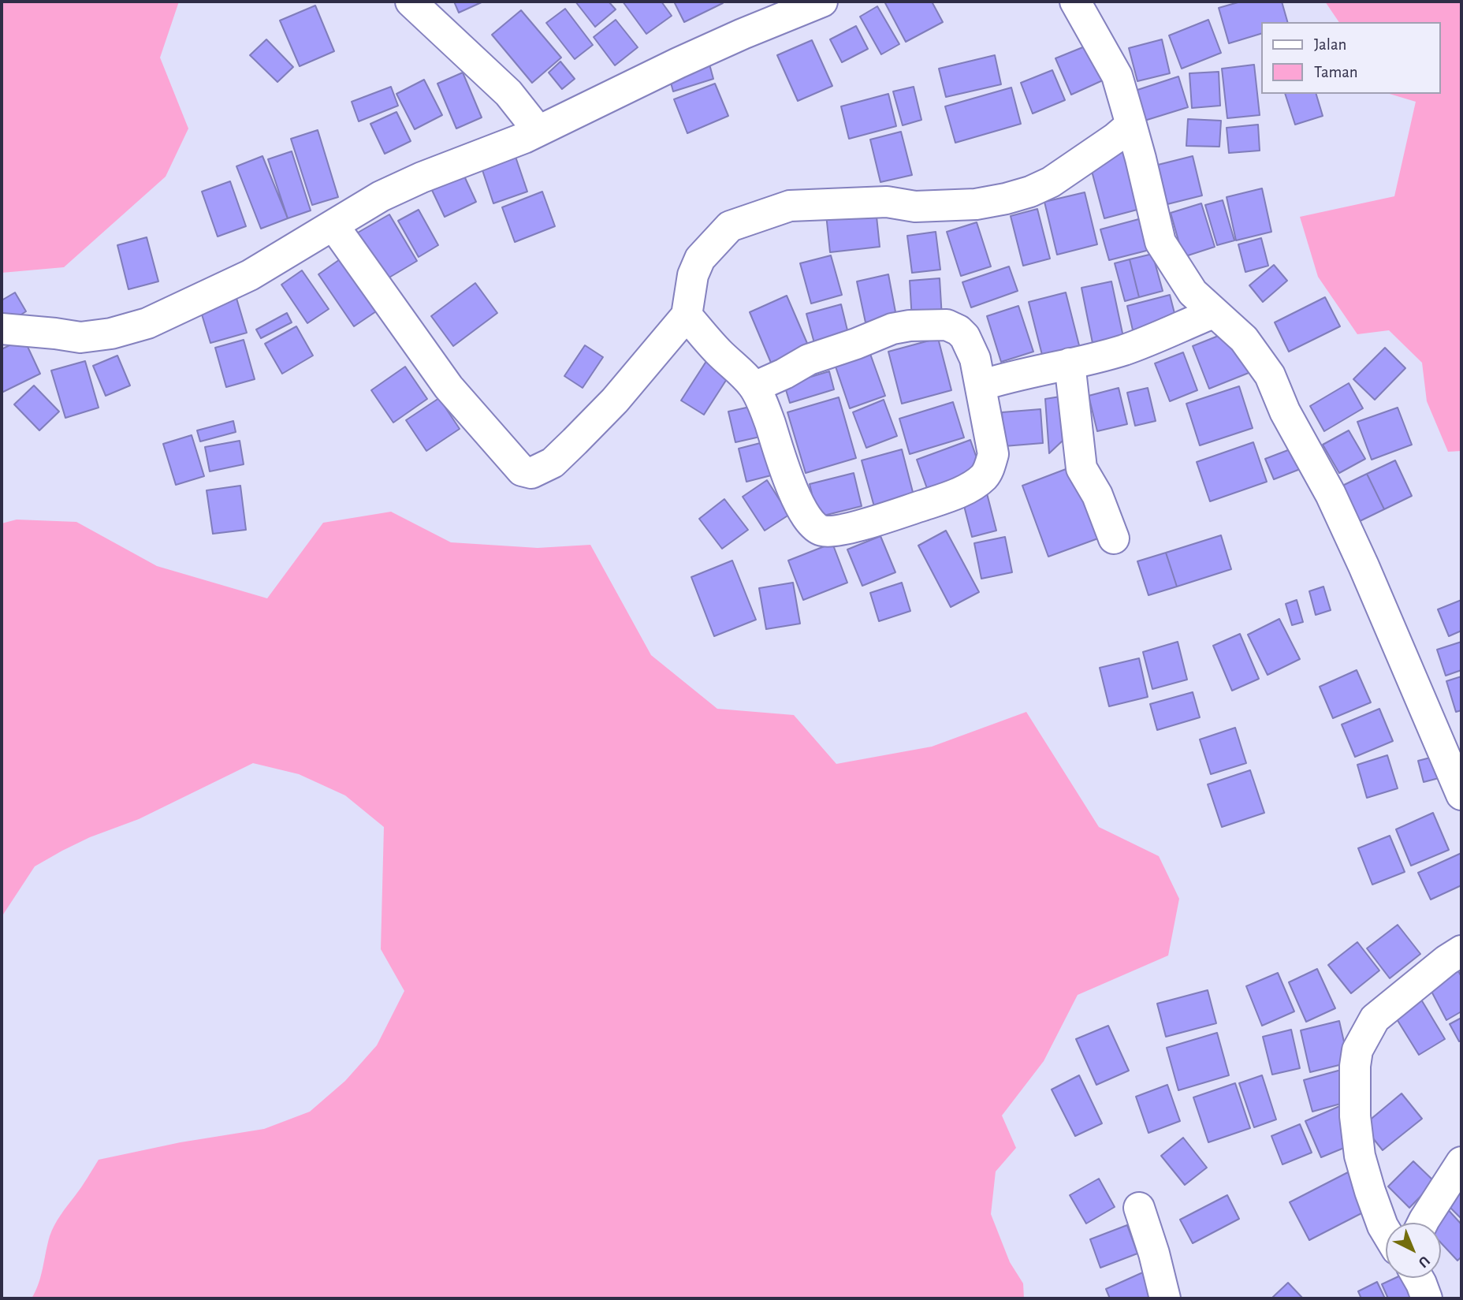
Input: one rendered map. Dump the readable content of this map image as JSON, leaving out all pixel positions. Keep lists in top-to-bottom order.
{
  "legend": ["Jalan", "Taman"],
  "north": "bottom right"
}
